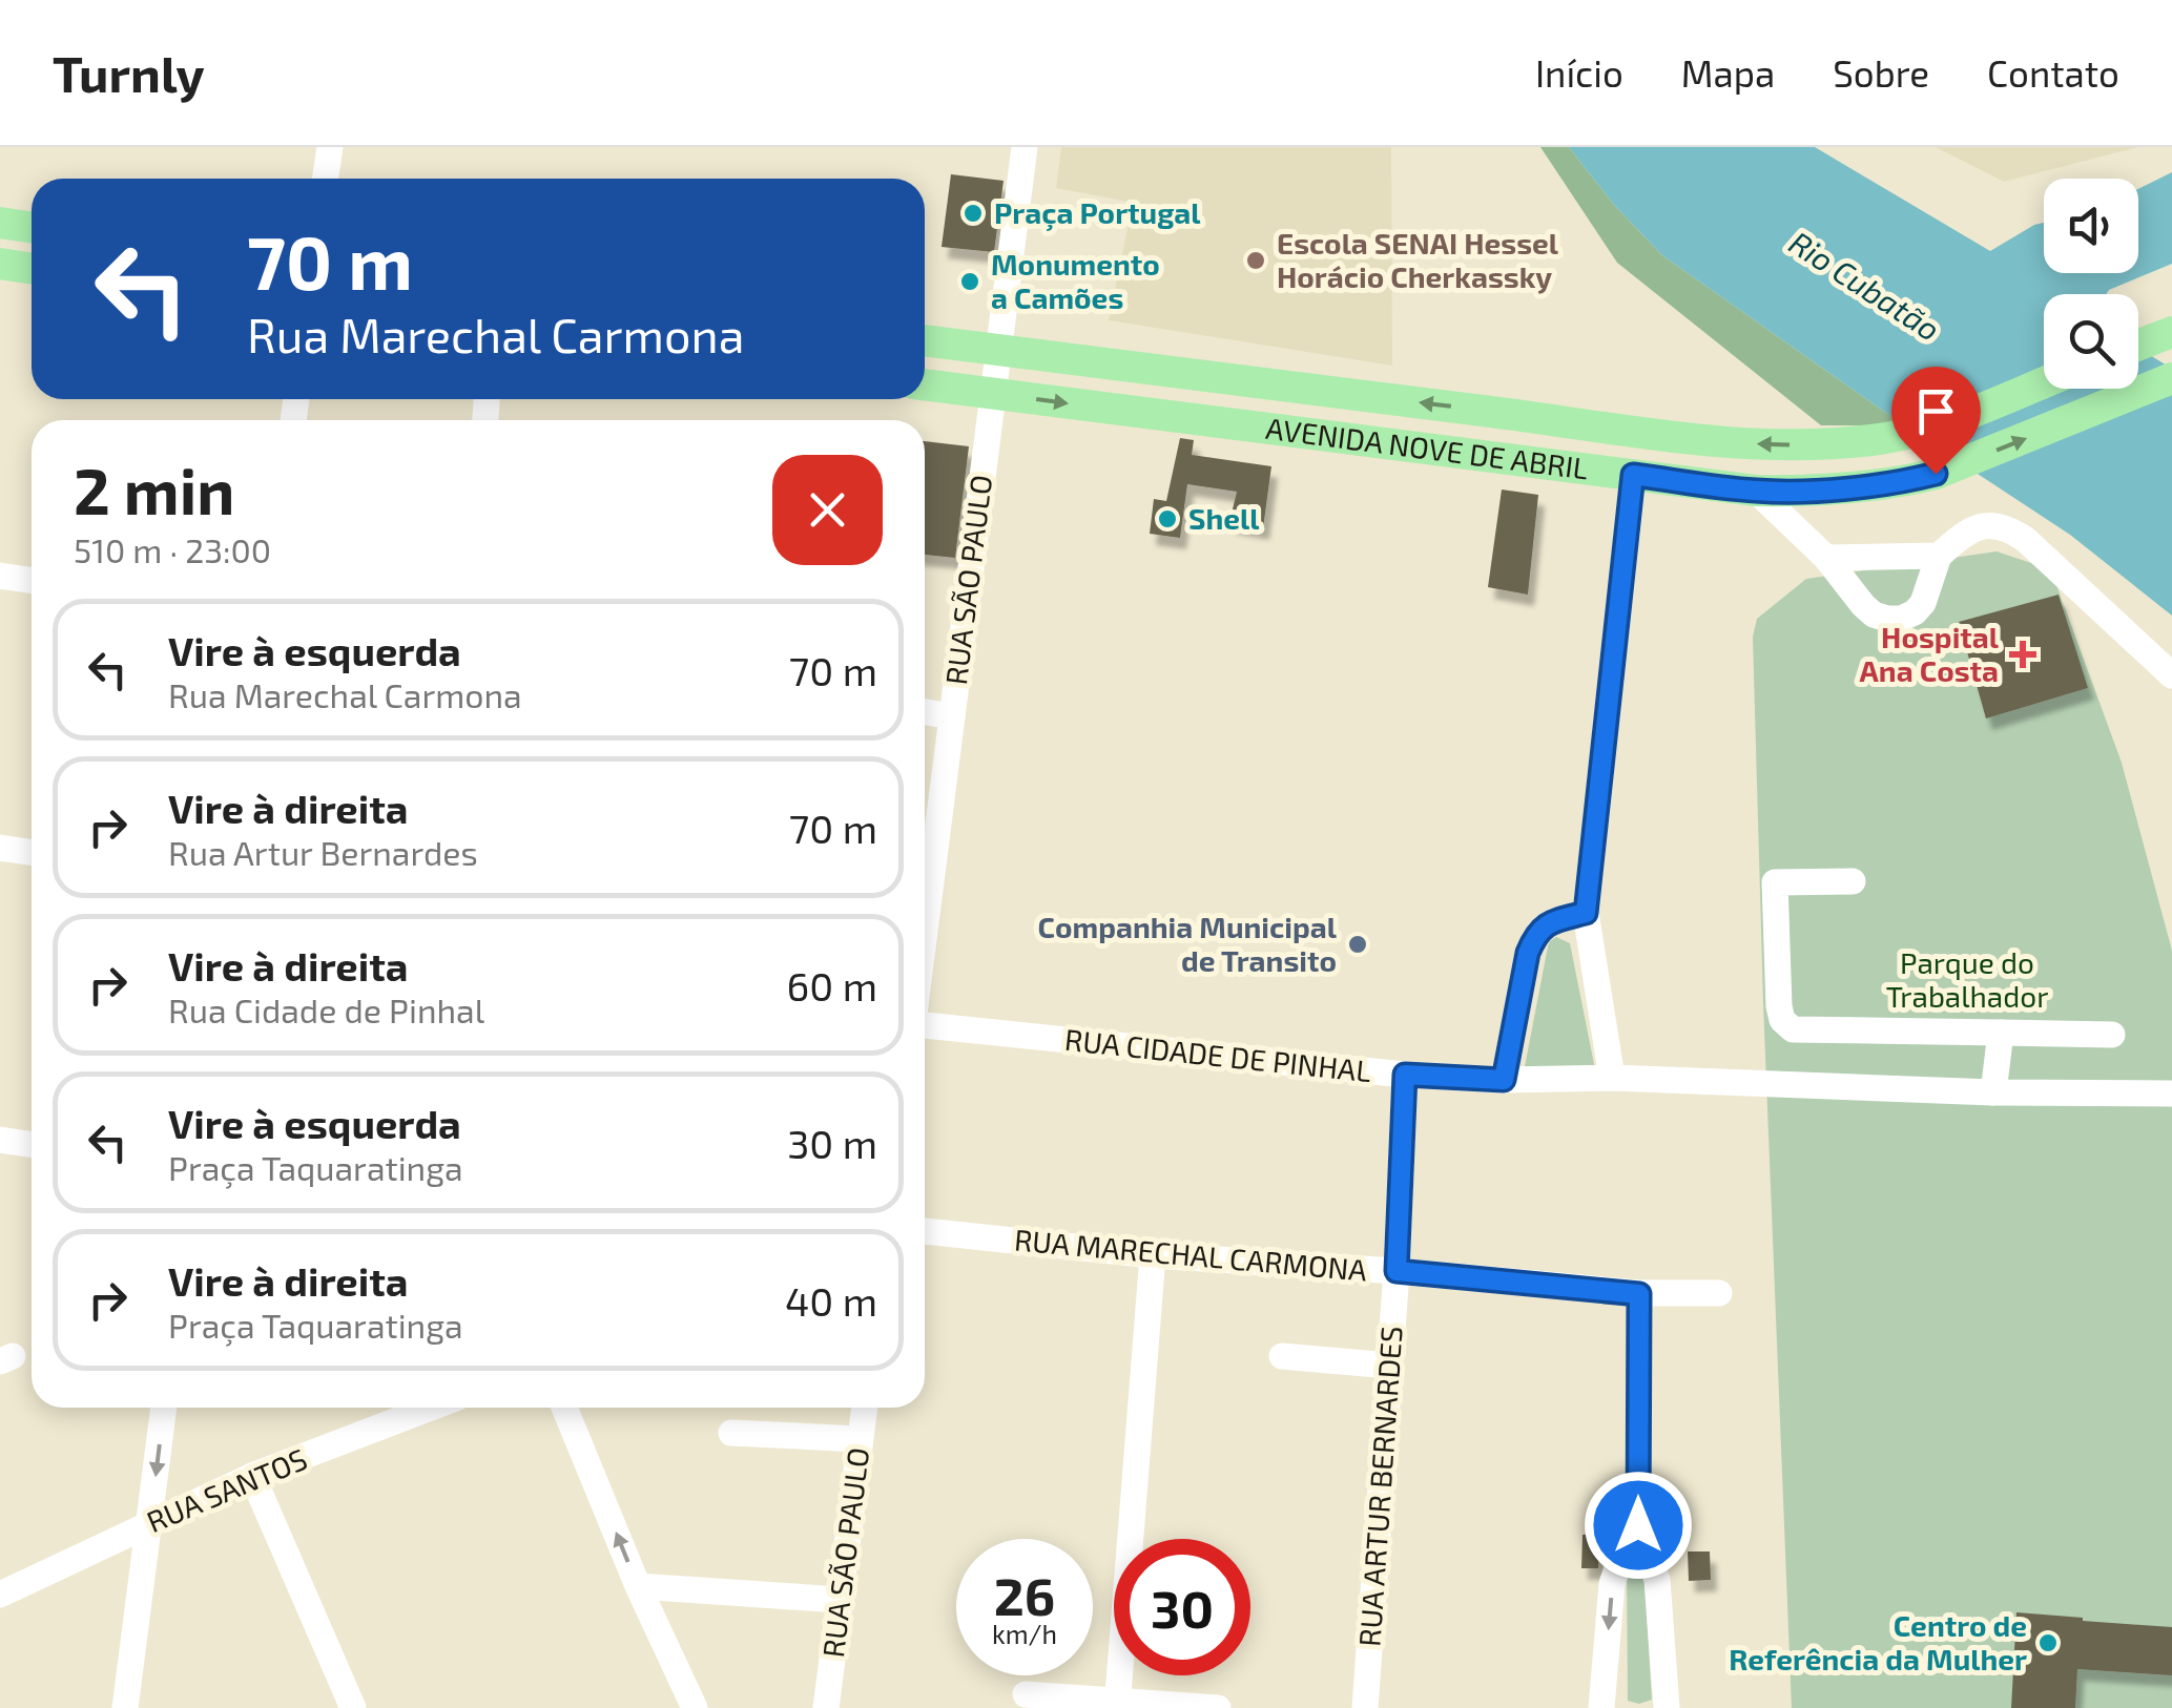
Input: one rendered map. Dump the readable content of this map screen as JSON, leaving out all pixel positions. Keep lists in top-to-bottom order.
{
  "streets": {
    "main road": ["AVENIDA NOVE DE ABRIL"],
    "street": [
      "RUA SÃO PAULO",
      "RUA CIDADE DE PINHAL",
      "RUA MARECHAL CARMONA",
      "RUA ARTUR BERNARDES",
      "RUA SANTOS"
    ]
  },
  "crossings": [
    ["AVENIDA NOVE DE ABRIL", "RUA SÃO PAULO"],
    ["RUA CIDADE DE PINHAL", "RUA ARTUR BERNARDES"],
    ["RUA MARECHAL CARMONA", "RUA ARTUR BERNARDES"]
  ],
  "water": ["Rio Cubatão"],
  "parks": ["Parque do Trabalhador"],
  "places": {
    "other": [
      "Praça Portugal",
      "Escola SENAI Hessel Horácio Cherkassky",
      "Monumento a Camões",
      "Shell",
      "Companhia Municipal de Transito",
      "Centro de Referência da Mulher"
    ],
    "health": ["Hospital Ana Costa"]
  },
  "page": {
    "header": "Turnly",
    "nav": [
      "Início",
      "Mapa",
      "Sobre",
      "Contato"
    ],
    "turn": ["70 m", "Rua Marechal Carmona"],
    "heading": ["2 min", "510 m · 23:00"],
    "list": [
      {
        "name": "Vire à esquerda",
        "note": "Rua Marechal Carmona",
        "value": "70 m"
      },
      {
        "name": "Vire à direita",
        "note": "Rua Artur Bernardes",
        "value": "70 m"
      },
      {
        "name": "Vire à direita",
        "note": "Rua Cidade de Pinhal",
        "value": "60 m"
      },
      {
        "name": "Vire à esquerda",
        "note": "Praça Taquaratinga",
        "value": "30 m"
      },
      {
        "name": "Vire à direita",
        "note": "Praça Taquaratinga",
        "value": "40 m"
      }
    ],
    "speed": "26 km/h",
    "limit": "30"
  }
}
